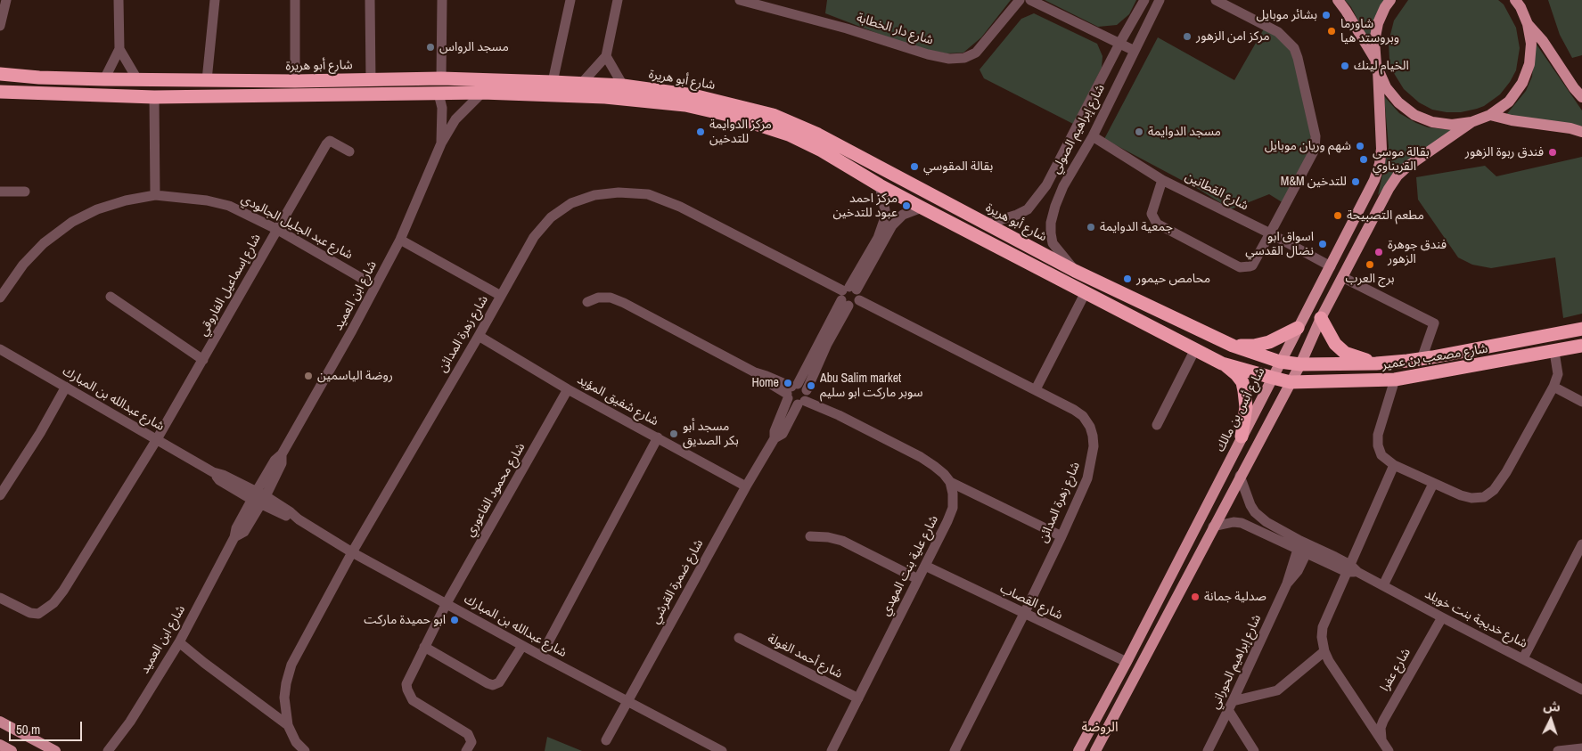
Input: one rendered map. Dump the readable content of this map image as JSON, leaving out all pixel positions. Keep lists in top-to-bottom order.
{
  "streets": {
    "highway": ["شارع أبو هريرة", "شارع مصعب بن عمير"],
    "main road": ["شارع أنس بن مالك"],
    "street": [
      "شارع دار الخطابة",
      "شارع إبراهيم الصولي",
      "شارع القطانين",
      "شارع عبد الجليل الجالودي",
      "شارع إسماعيل الفاروقي",
      "شارع ابن العميد",
      "شارع زهرة المدائن",
      "شارع عبدالله بن المبارك",
      "شارع شفيق المؤيد",
      "شارع محمود الفاعوري",
      "شارع علية بنت المهدي",
      "شارع ضمرة القرشي",
      "شارع القصاب",
      "شارع خديجة بنت خويلد",
      "شارع أحمد الغولة",
      "شارع إبراهيم الحوراني",
      "شارع عفرا"
    ]
  },
  "crossings": [
    ["شارع أبو هريرة", "شارع إبراهيم الصولي"],
    ["شارع أبو هريرة", "شارع ابن العميد"],
    ["شارع أبو هريرة", "شارع مصعب بن عمير"],
    ["شارع أبو هريرة", "شارع أنس بن مالك"],
    ["شارع أبو هريرة", "شارع ضمرة القرشي"],
    ["شارع إبراهيم الصولي", "شارع القطانين"],
    ["شارع القطانين", "شارع أنس بن مالك"],
    ["شارع عبد الجليل الجالودي", "شارع إسماعيل الفاروقي"],
    ["شارع عبد الجليل الجالودي", "شارع ابن العميد"],
    ["شارع إسماعيل الفاروقي", "شارع عبدالله بن المبارك"],
    ["شارع ابن العميد", "شارع عبدالله بن المبارك"],
    ["شارع زهرة المدائن", "شارع عبدالله بن المبارك"],
    ["شارع زهرة المدائن", "شارع شفيق المؤيد"],
    ["شارع زهرة المدائن", "شارع ضمرة القرشي"],
    ["شارع زهرة المدائن", "شارع القصاب"],
    ["شارع عبدالله بن المبارك", "شارع محمود الفاعوري"],
    ["شارع عبدالله بن المبارك", "شارع ضمرة القرشي"],
    ["شارع شفيق المؤيد", "شارع محمود الفاعوري"],
    ["شارع شفيق المؤيد", "شارع ضمرة القرشي"],
    ["شارع أنس بن مالك", "شارع القصاب"],
    ["شارع علية بنت المهدي", "شارع القصاب"],
    ["شارع علية بنت المهدي", "شارع أحمد الغولة"],
    ["شارع خديجة بنت خويلد", "شارع إبراهيم الحوراني"],
    ["شارع خديجة بنت خويلد", "شارع عفرا"]
  ],
  "districts": ["الروضة"],
  "places": [
    "بشائر موبايل",
    "شاورما وبروستد هيا",
    "مركز امن الزهور",
    "مسجد الرواس",
    "الخيام لينك",
    "مركز الدوايمة للتدخين",
    "مسجد الدوايمة",
    "شهم وريان موبايل",
    "فندق ربوة الزهور",
    "بقالة موسى القريناوي",
    "بقالة المقوسي",
    "M&M للتدخين",
    "مركز احمد عبود للتدخين",
    "مطعم التصبيحة",
    "جمعية الدوايمة",
    "اسواق ابو نضال القدسي",
    "فندق جوهرة الزهور",
    "برج العرب",
    "محامص حيمور",
    "روضة الياسمين",
    "Home",
    "Abu Salim market سوبر ماركت ابو سليم",
    "مسجد أبو بكر الصديق",
    "صدلية جمانة",
    "ابو حميدة ماركت"
  ],
  "scale_bar": "50 m",
  "north": "top"
}
